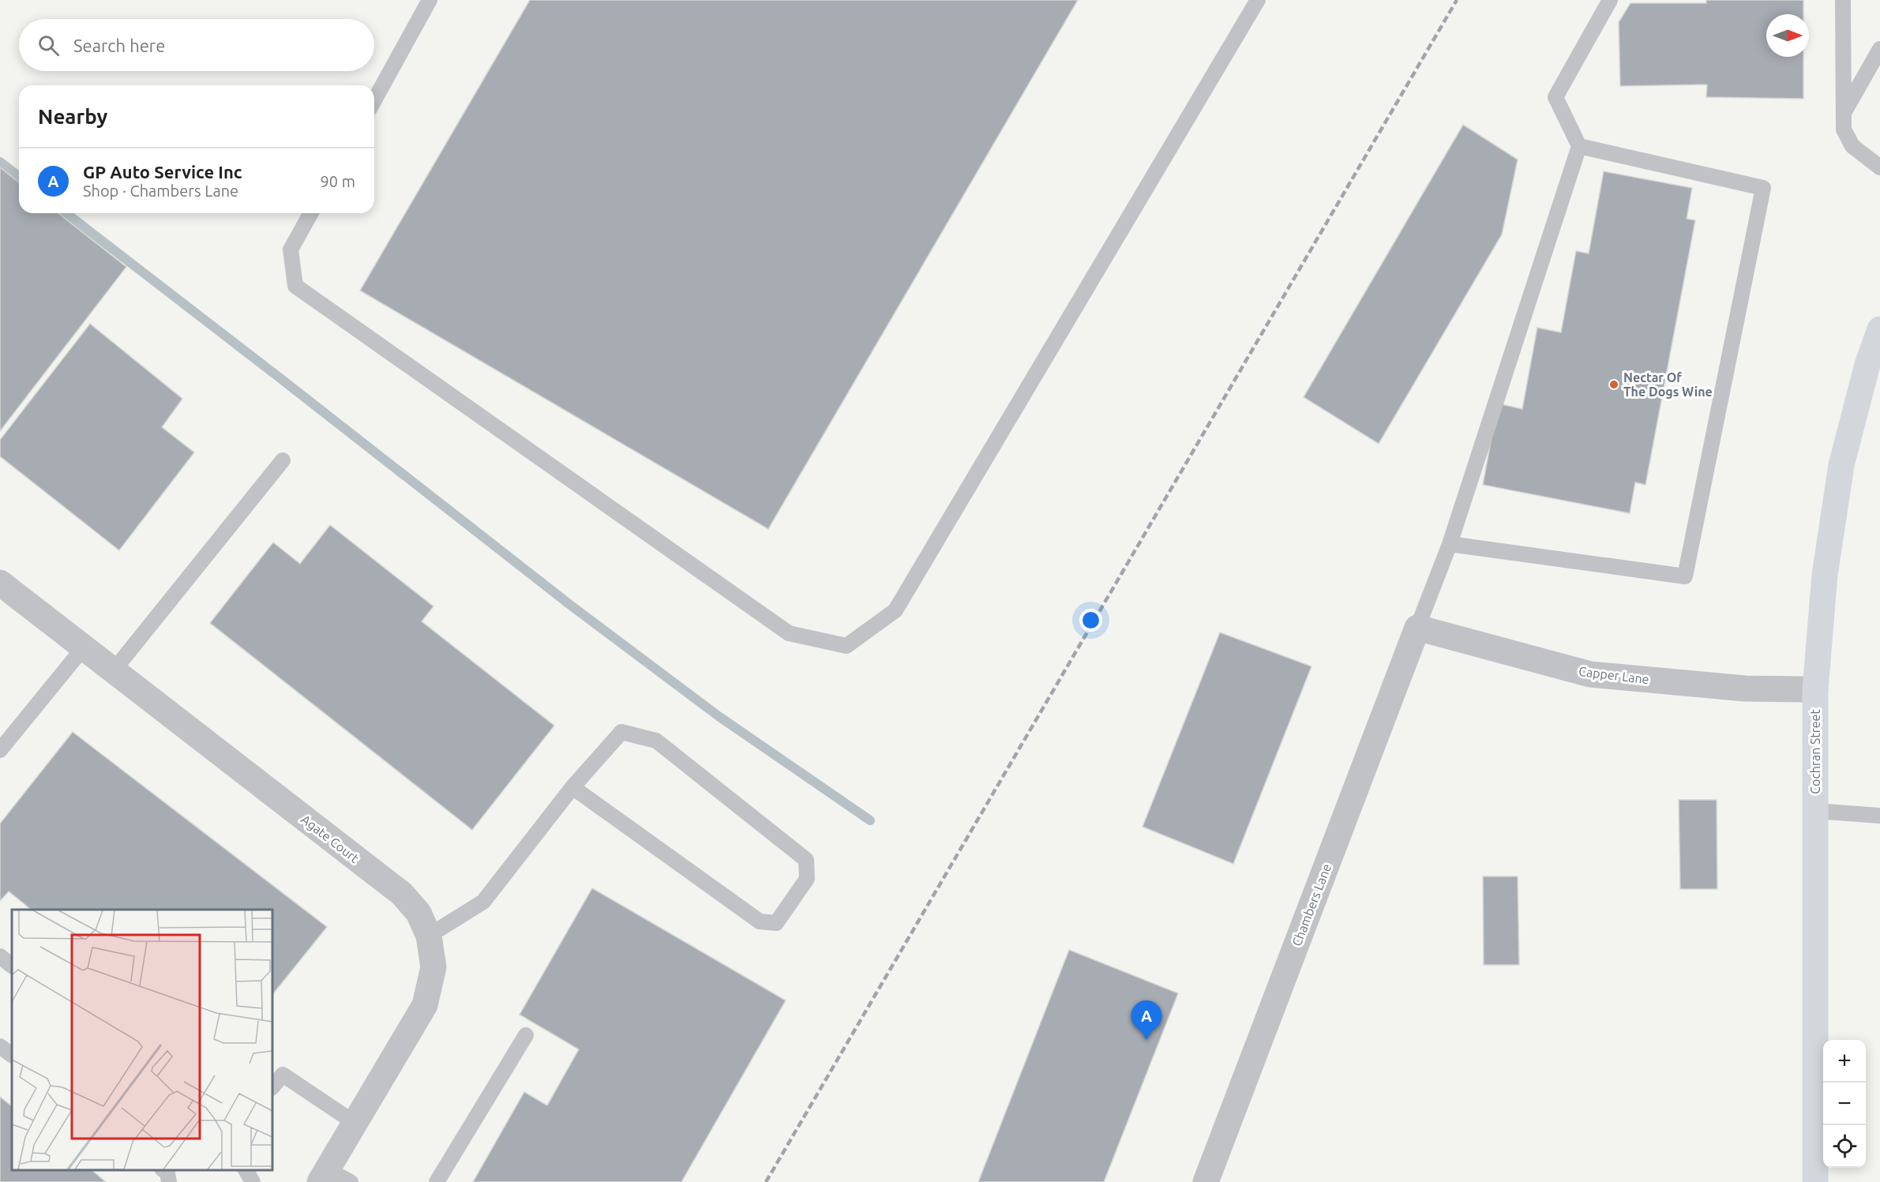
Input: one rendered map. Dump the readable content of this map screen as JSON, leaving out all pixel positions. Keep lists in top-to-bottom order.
{
  "streets": {
    "main road": ["Cochran Street"],
    "street": ["Capper Lane", "Agate Court", "Chambers Lane"]
  },
  "crossings": [
    ["Capper Lane", "Cochran Street"],
    ["Capper Lane", "Chambers Lane"]
  ],
  "places": ["Nectar Of The Dogs Wine"],
  "north": "right",
  "page": {
    "search": "Search here",
    "heading": "Nearby",
    "list": [
      {
        "mark": "A",
        "name": "GP Auto Service Inc",
        "note": "Shop · Chambers Lane",
        "value": "90 m"
      }
    ],
    "pins": "A",
    "map_buttons": ["+", "−"]
  }
}
